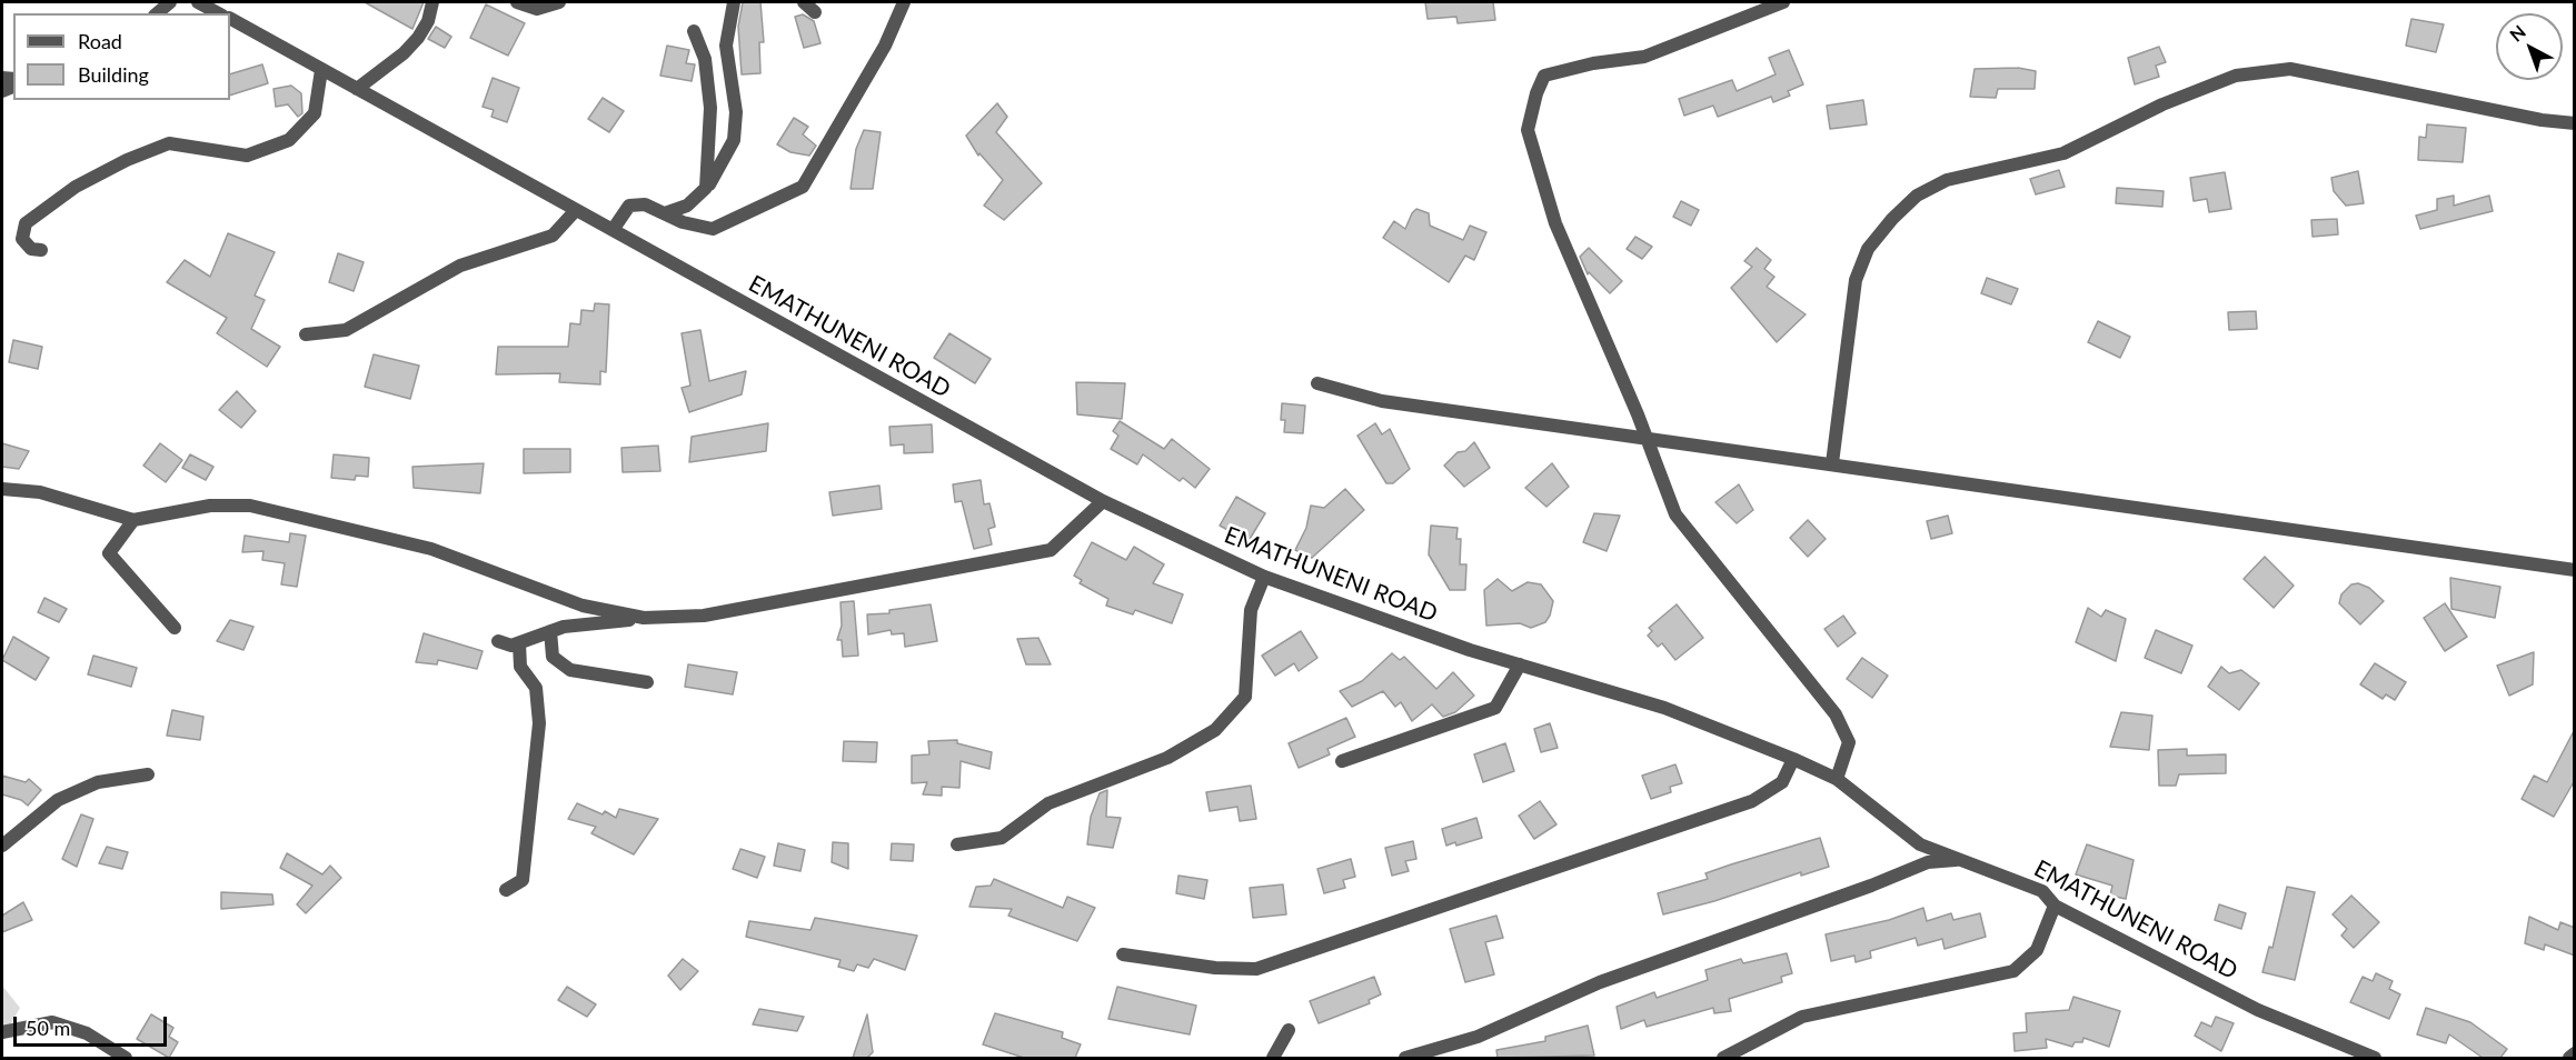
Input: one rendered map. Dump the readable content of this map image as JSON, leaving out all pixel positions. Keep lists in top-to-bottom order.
{
  "streets": {
    "street": ["EMATHUNENI ROAD"]
  },
  "legend": ["Road", "Building"],
  "scale_bar": "50 m",
  "north": "top left"
}
